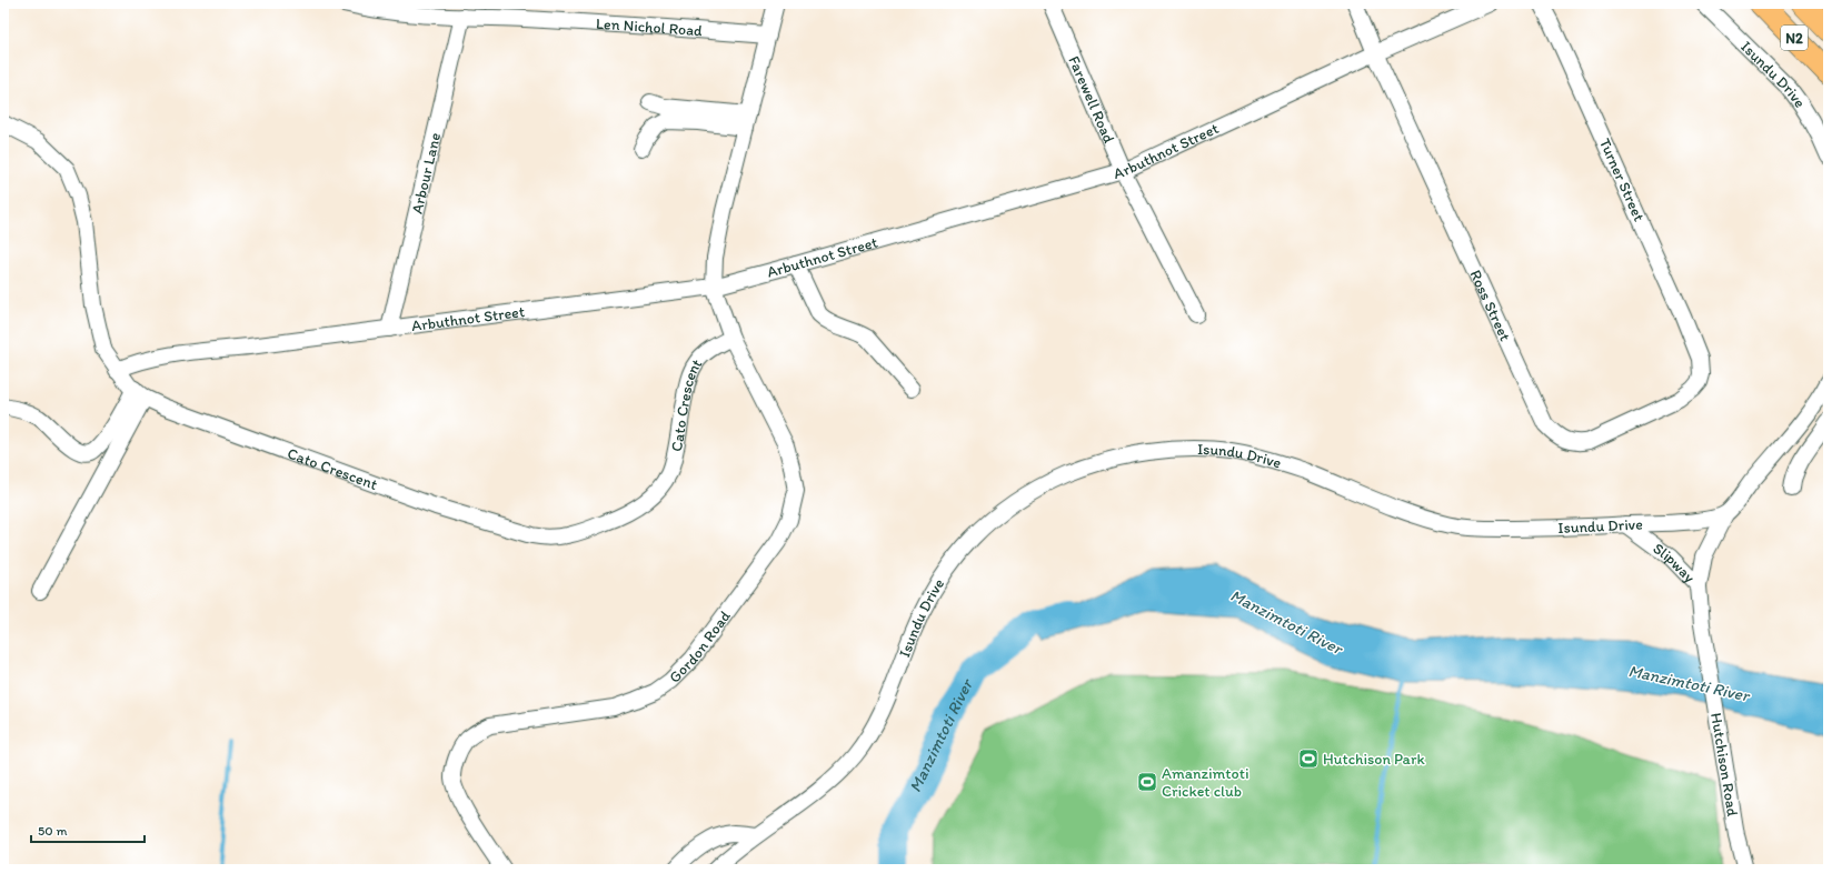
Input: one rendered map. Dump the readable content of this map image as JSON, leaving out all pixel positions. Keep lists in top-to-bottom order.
{
  "streets": {
    "highway": ["N2"],
    "street": [
      "Len Nichol Road",
      "Isundu Drive",
      "Farewell Road",
      "Arbuthnot Street",
      "Arbour Lane",
      "Turner Street",
      "Ross Street",
      "Cato Crescent",
      "Slipway",
      "Gordon Road",
      "Hutchison Road"
    ]
  },
  "crossings": [
    ["Len Nichol Road", "Arbour Lane"],
    ["Isundu Drive", "Slipway"],
    ["Isundu Drive", "Hutchison Road"],
    ["Farewell Road", "Arbuthnot Street"],
    ["Arbuthnot Street", "Arbour Lane"],
    ["Arbuthnot Street", "Ross Street"],
    ["Arbuthnot Street", "Cato Crescent"],
    ["Arbuthnot Street", "Gordon Road"],
    ["Turner Street", "Ross Street"],
    ["Cato Crescent", "Gordon Road"],
    ["Slipway", "Hutchison Road"]
  ],
  "water": ["Manzimtoti River"],
  "places": {
    "sports": ["Hutchison Park", "Amanzimtoti Cricket club"]
  },
  "scale_bar": "50 m"
}
